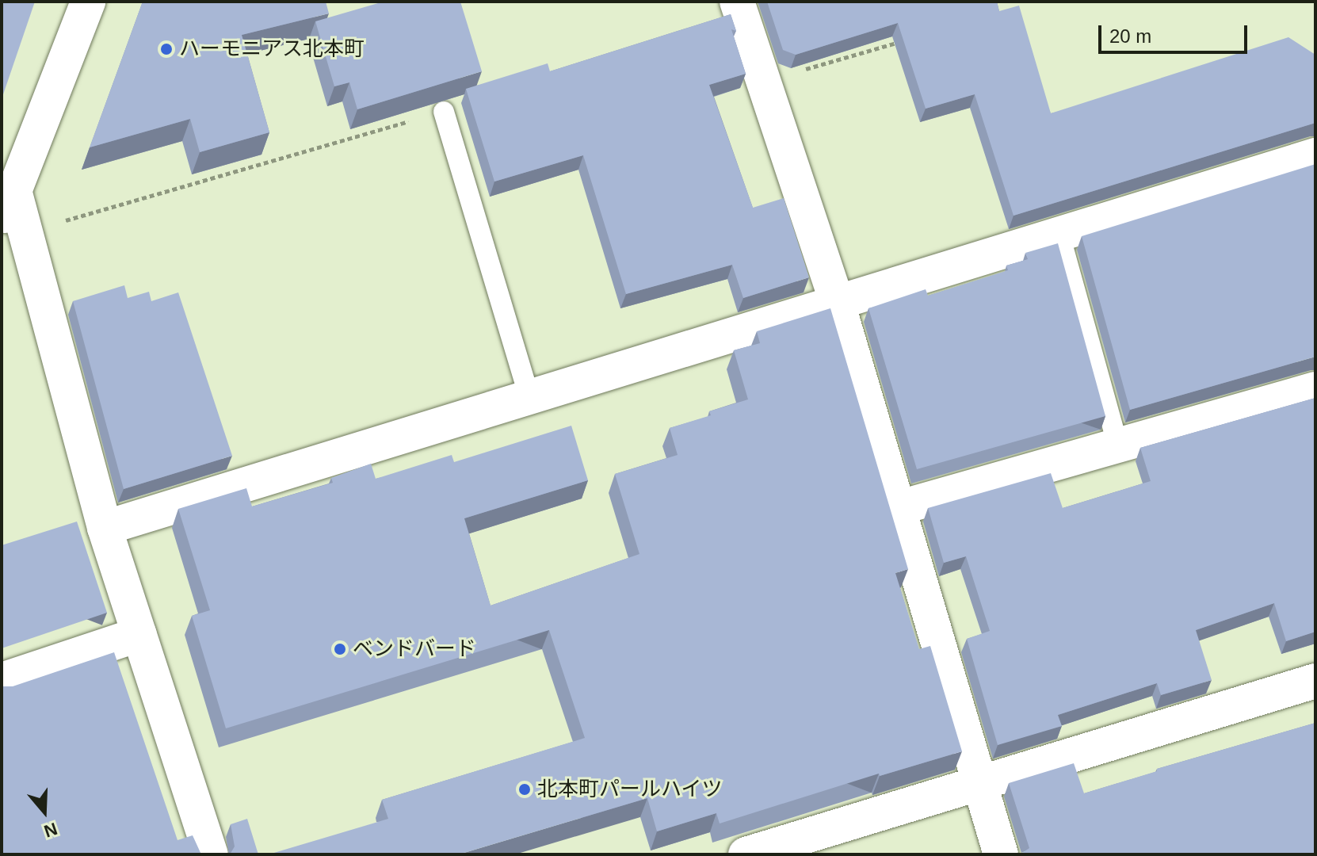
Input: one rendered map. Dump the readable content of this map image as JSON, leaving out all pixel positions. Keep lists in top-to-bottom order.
{
  "places": ["ハーモニアス北本町", "ベンドバード", "北本町パールハイツ"],
  "scale_bar": "20 m",
  "north": "bottom"
}
